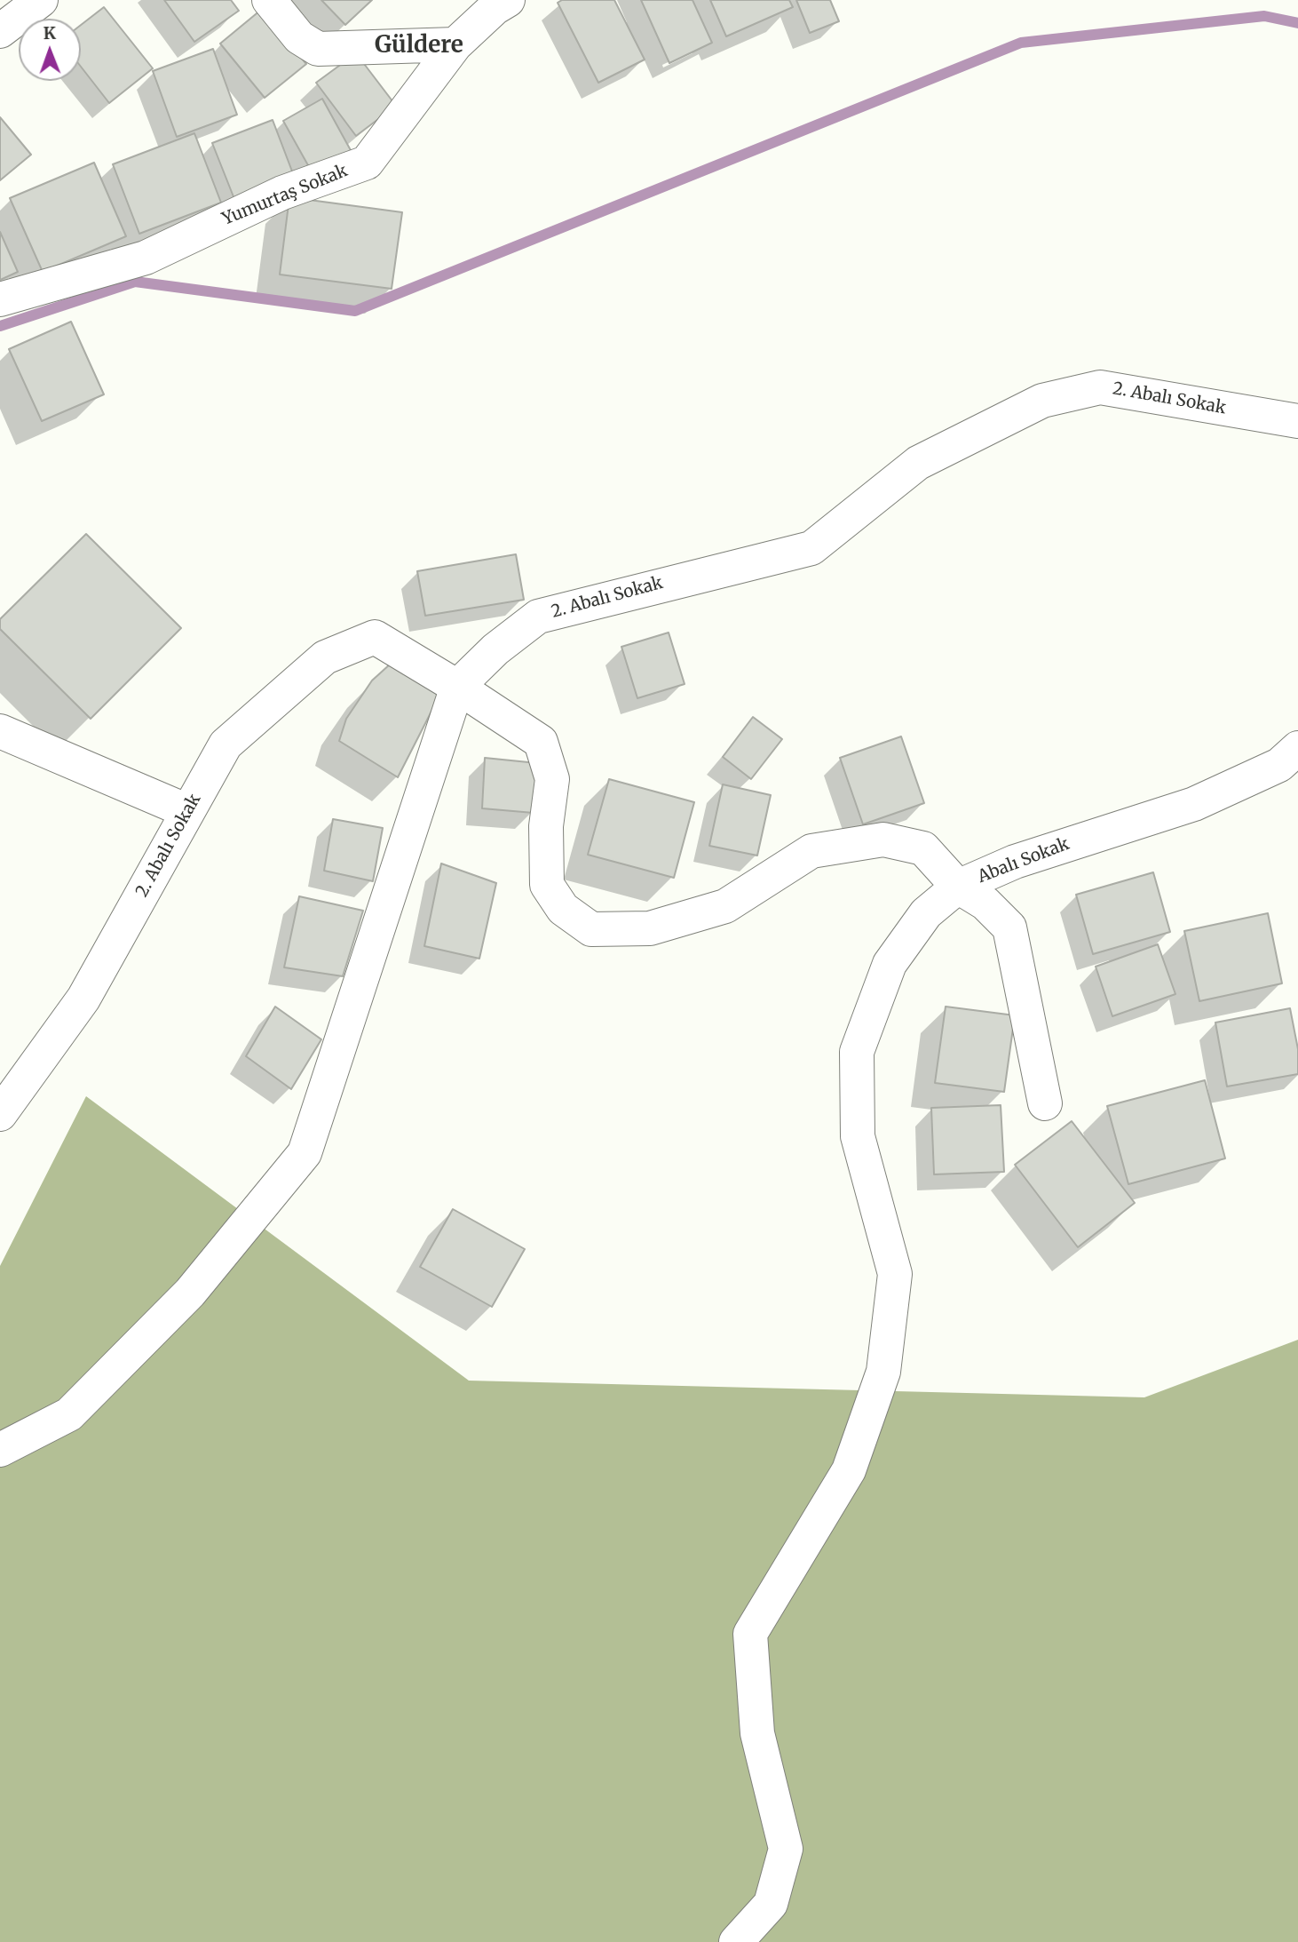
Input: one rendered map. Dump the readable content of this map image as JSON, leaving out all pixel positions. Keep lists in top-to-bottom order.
{
  "streets": {
    "street": ["Yumurtaş Sokak", "2. Abalı Sokak", "Abalı Sokak"]
  },
  "crossings": [
    ["2. Abalı Sokak", "Abalı Sokak"]
  ],
  "districts": ["Güldere"],
  "north": "top"
}
